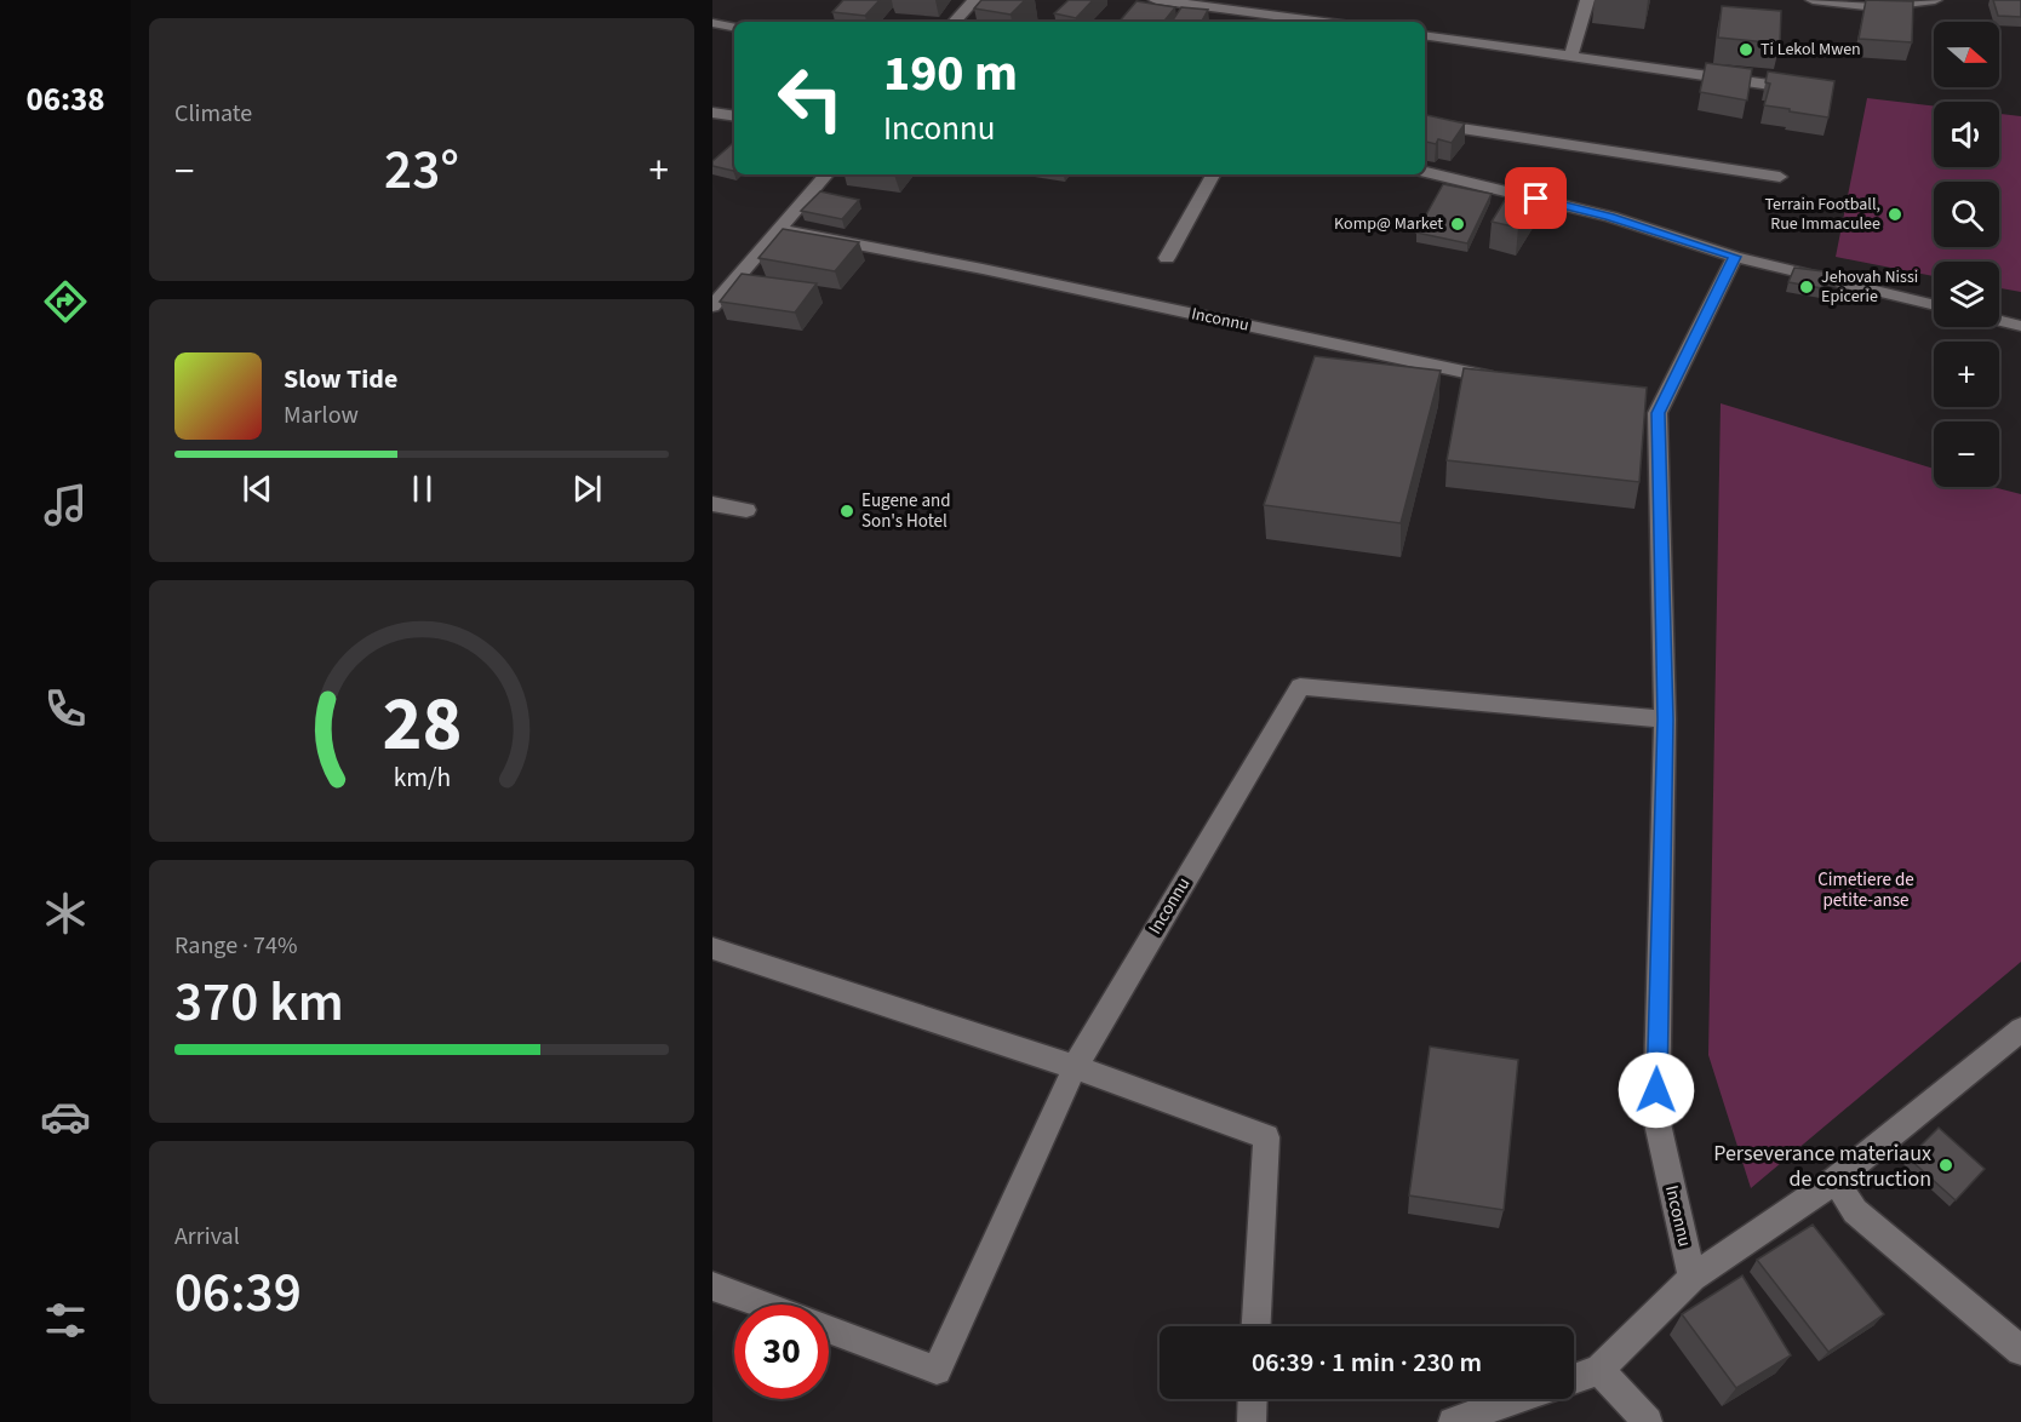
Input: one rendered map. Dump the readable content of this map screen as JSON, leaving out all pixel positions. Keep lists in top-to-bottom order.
{
  "streets": {
    "street": ["Inconnu"]
  },
  "parks": ["Cimetiere de petite-anse"],
  "places": [
    "Ti Lekol Mwen",
    "Terrain Football, Rue Immaculee",
    "Komp@ Market",
    "Jehovah Nissi Epicerie",
    "Eugene and Son's Hotel",
    "Perseverance materiaux de construction"
  ],
  "north": "right",
  "page": {
    "tabs": "06:38",
    "tile": [
      "Climate",
      ["Range · 74%", "370 km"],
      ["Arrival", "06:39"]
    ],
    "map_buttons": ["+", "−"],
    "turn": ["190 m", "Inconnu"],
    "heat": ["−", "23°", "+"],
    "song": ["Slow Tide", "Marlow"],
    "limit": "30",
    "trip": "06:39 · 1 min · 230 m",
    "gauge": ["28", "km/h"]
  }
}
